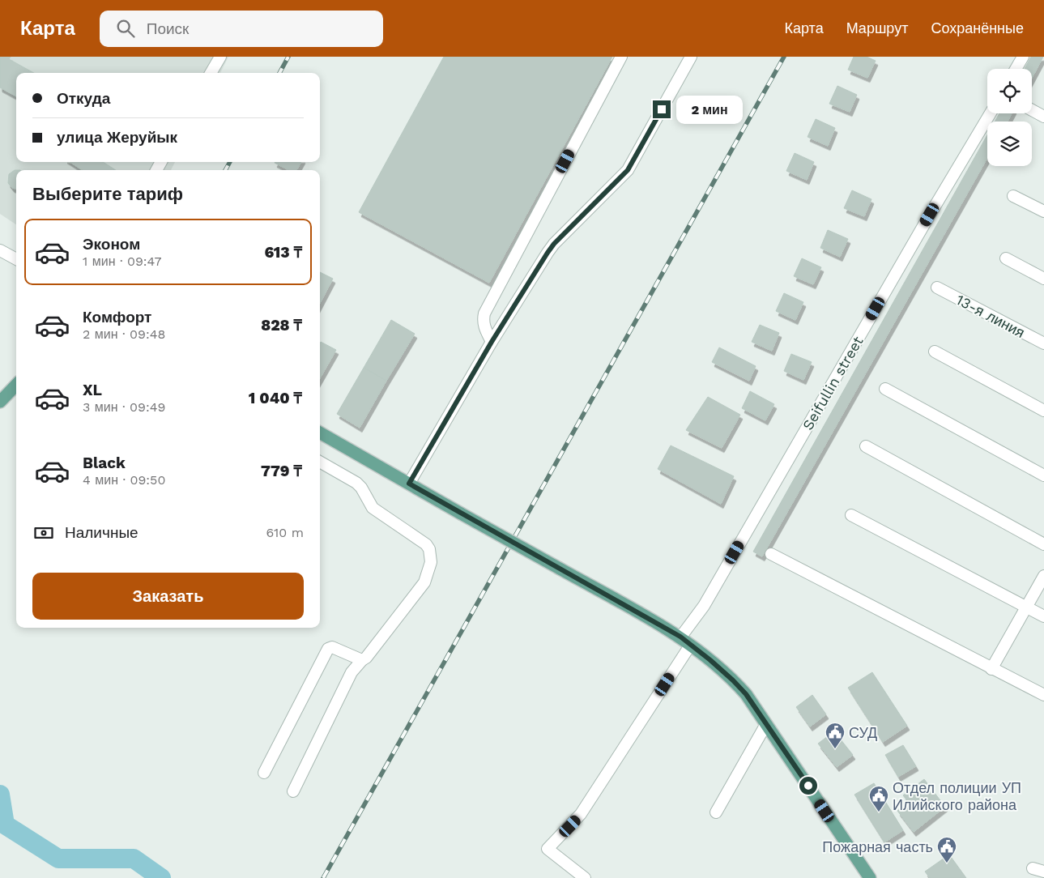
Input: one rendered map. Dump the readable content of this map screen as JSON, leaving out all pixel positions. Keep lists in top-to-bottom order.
{
  "streets": {
    "street": ["13-я линия", "Seifullin street"]
  },
  "places": {
    "public building": ["СУД", "Отдел полиции УП Илийского района", "Пожарная часть"]
  },
  "page": {
    "header": "Карта",
    "search": "Поиск",
    "nav": ["Карта", "Маршрут", "Сохранённые"],
    "banner": ["Откуда", "улица Жеруйык"],
    "bubble": "2 мин",
    "heading": "Выберите тариф",
    "list": [
      {
        "name": "Эконом",
        "note": "1 мин · 09:47",
        "value": "613 ₸"
      },
      {
        "name": "Комфорт",
        "note": "2 мин · 09:48",
        "value": "828 ₸"
      },
      {
        "name": "XL",
        "note": "3 мин · 09:49",
        "value": "1 040 ₸"
      },
      {
        "name": "Black",
        "note": "4 мин · 09:50",
        "value": "779 ₸"
      }
    ],
    "pay": ["Наличные", "610 m"],
    "buttons": "Заказать"
  }
}
